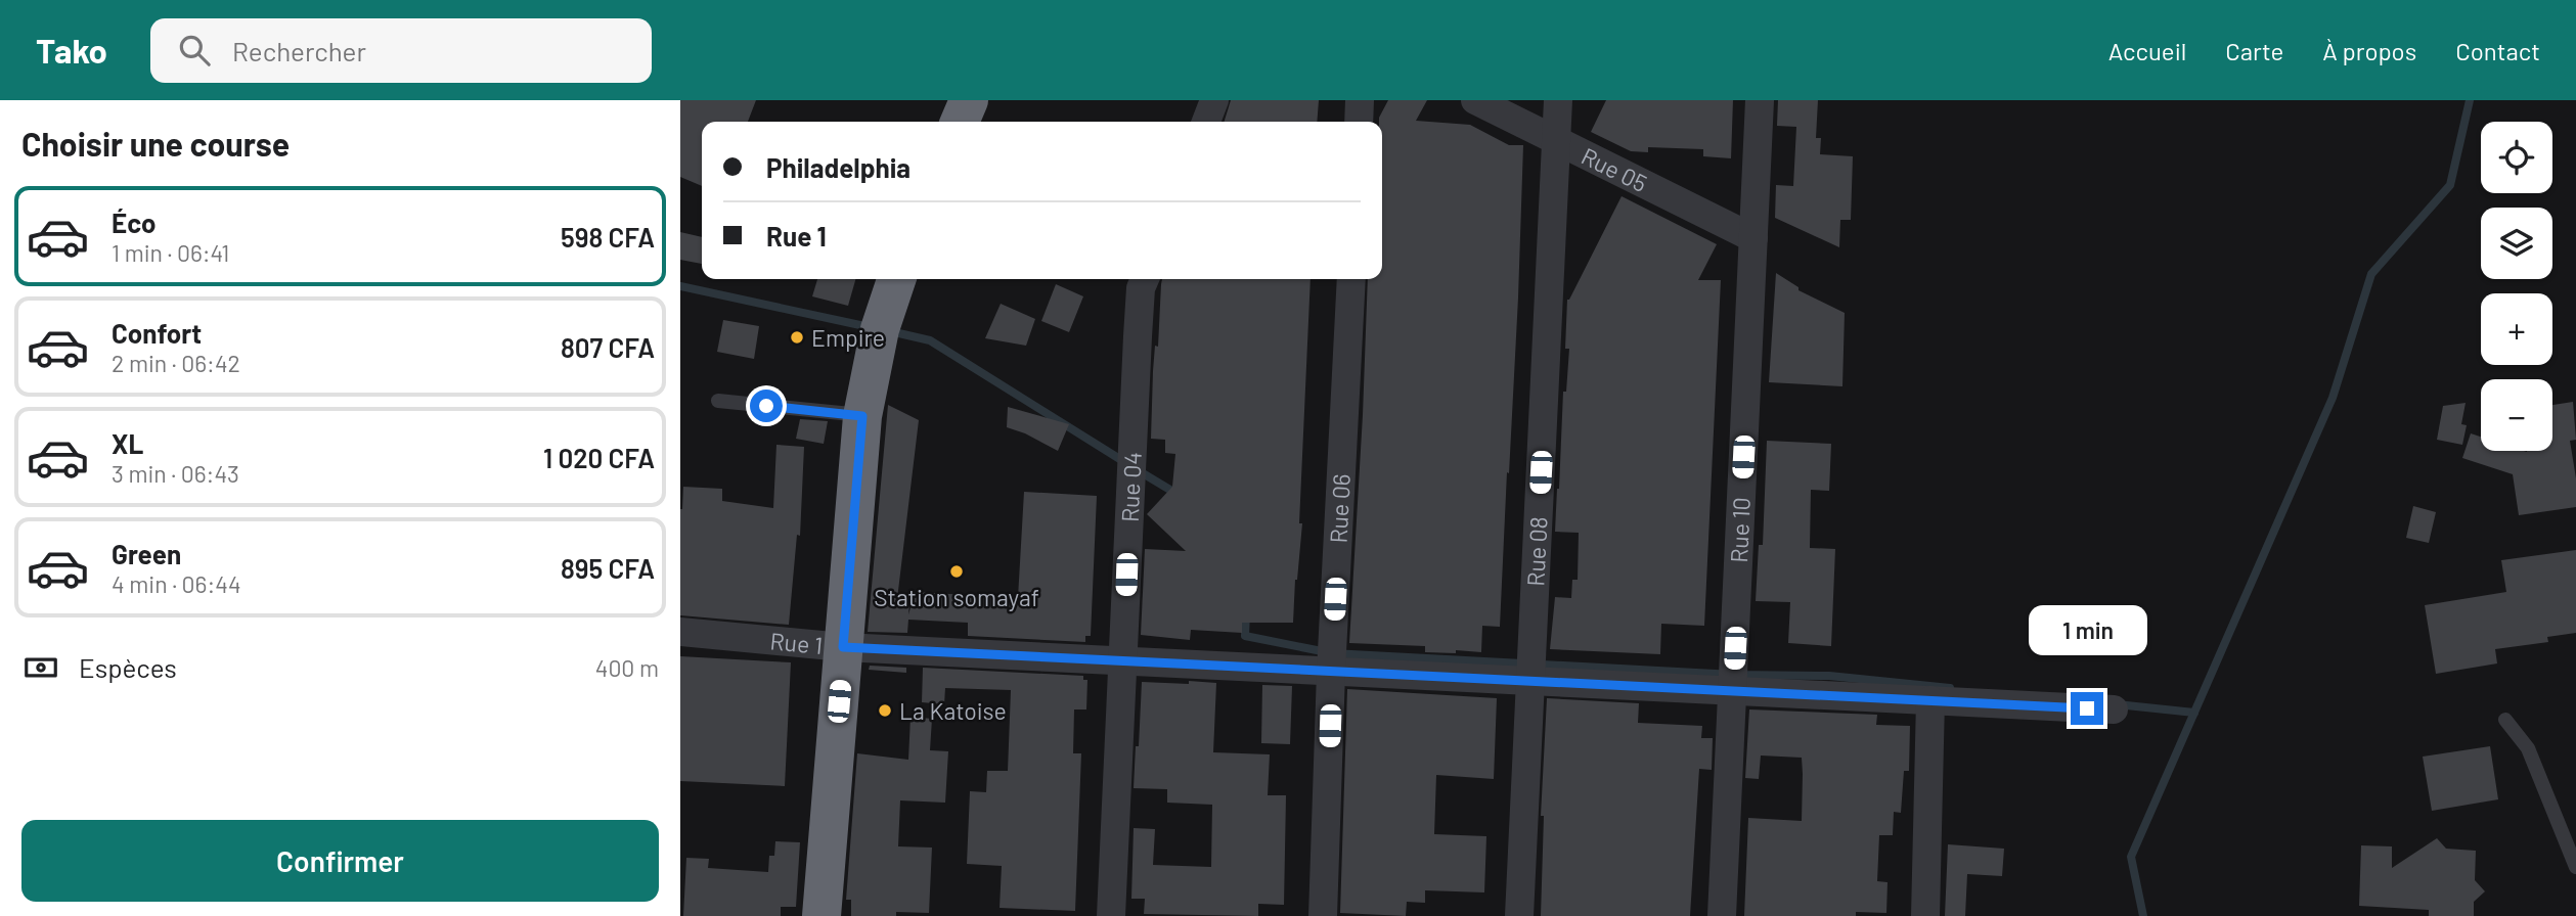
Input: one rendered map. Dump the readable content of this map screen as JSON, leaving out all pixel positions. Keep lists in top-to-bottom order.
{
  "streets": {
    "street": [
      "Rue 05",
      "Rue 04",
      "Rue 06",
      "Rue 10",
      "Rue 08",
      "Rue 1"
    ]
  },
  "crossings": [
    ["Rue 05", "Rue 10"],
    ["Rue 05", "Rue 08"],
    ["Rue 04", "Rue 1"],
    ["Rue 06", "Rue 1"],
    ["Rue 10", "Rue 1"],
    ["Rue 08", "Rue 1"]
  ],
  "places": ["Empire", "Station somayaf", "La Katoise"],
  "page": {
    "header": "Tako",
    "search": "Rechercher",
    "nav": [
      "Accueil",
      "Carte",
      "À propos",
      "Contact"
    ],
    "heading": "Choisir une course",
    "map_buttons": ["+", "−"],
    "banner": ["Philadelphia", "Rue 1"],
    "list": [
      {
        "name": "Éco",
        "note": "1 min · 06:41",
        "value": "598 CFA"
      },
      {
        "name": "Confort",
        "note": "2 min · 06:42",
        "value": "807 CFA"
      },
      {
        "name": "XL",
        "note": "3 min · 06:43",
        "value": "1 020 CFA"
      },
      {
        "name": "Green",
        "note": "4 min · 06:44",
        "value": "895 CFA"
      }
    ],
    "bubble": "1 min",
    "pay": ["Espèces", "400 m"],
    "buttons": "Confirmer"
  }
}
